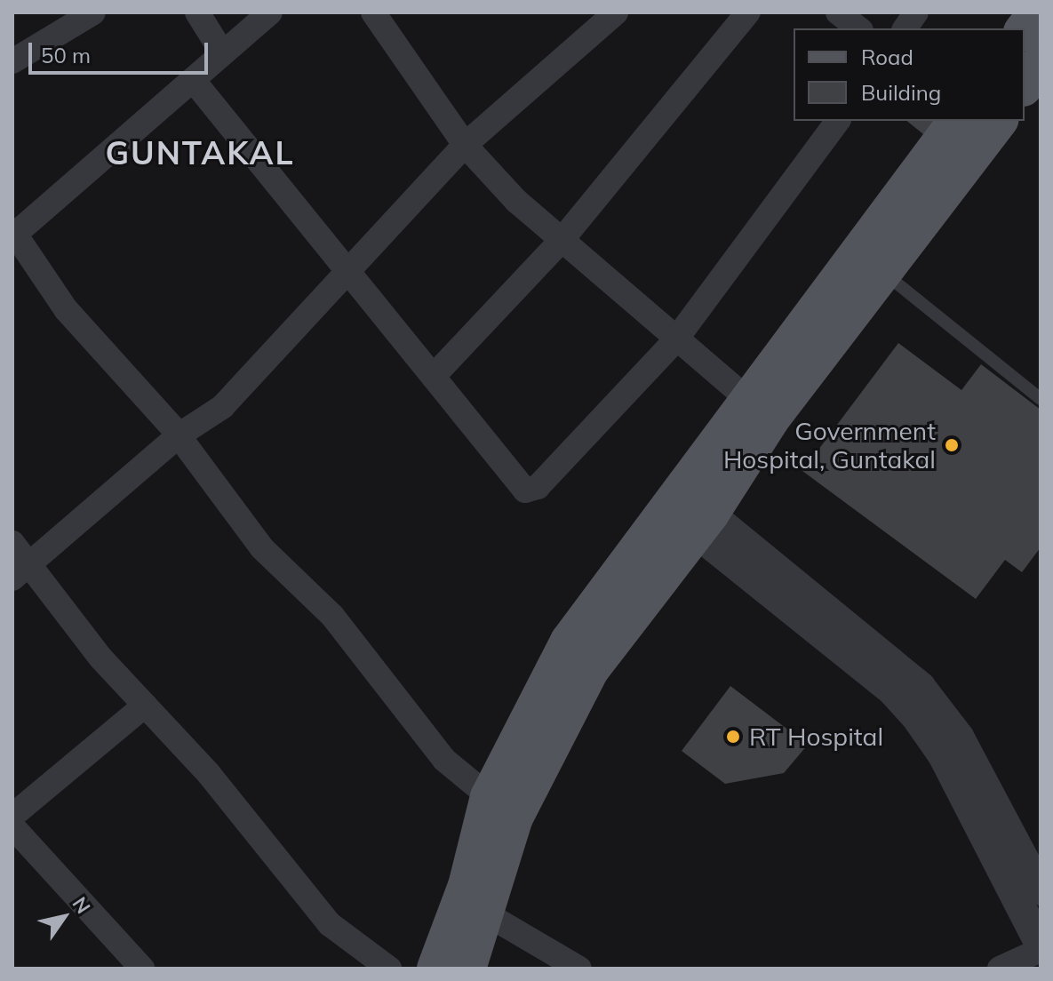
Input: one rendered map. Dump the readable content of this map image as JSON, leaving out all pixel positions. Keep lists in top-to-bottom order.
{
  "districts": ["GUNTAKAL"],
  "places": ["Government Hospital, Guntakal", "RT Hospital"],
  "legend": ["Road", "Building"],
  "scale_bar": "50 m",
  "north": "top right"
}
